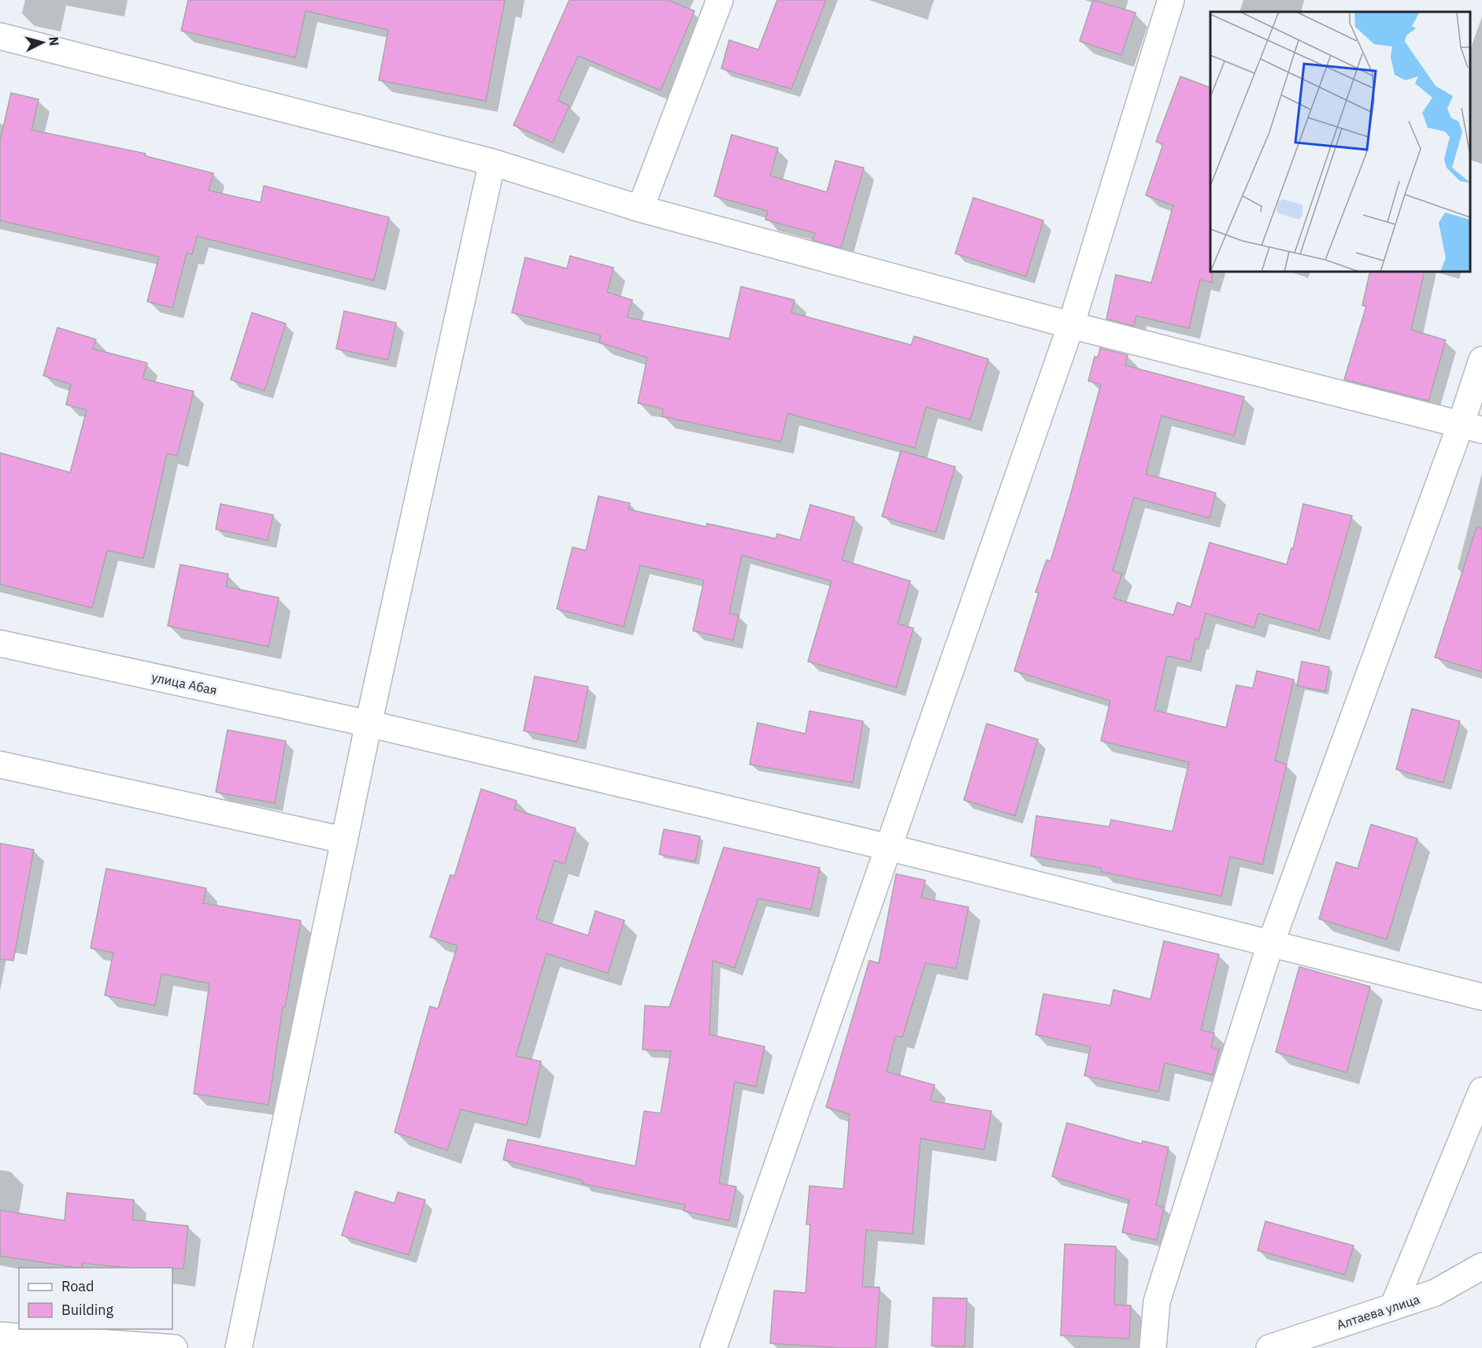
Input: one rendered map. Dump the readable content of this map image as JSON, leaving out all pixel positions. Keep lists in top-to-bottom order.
{
  "streets": {
    "street": ["улица Абая", "Алтаева улица"]
  },
  "legend": ["Road", "Building"],
  "north": "right"
}
